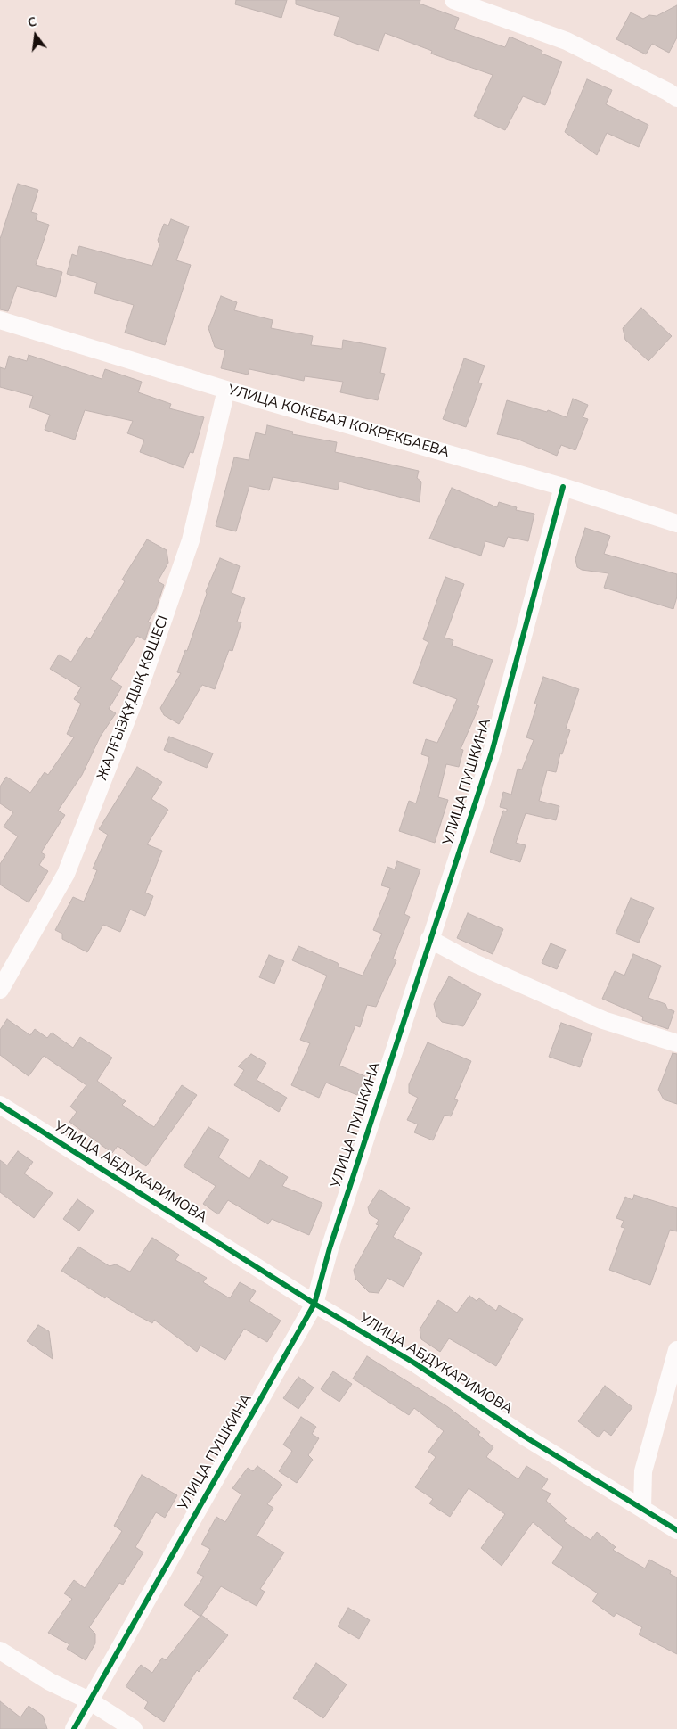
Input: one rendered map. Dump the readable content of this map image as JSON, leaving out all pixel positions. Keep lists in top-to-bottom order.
{
  "streets": {
    "street": [
      "УЛИЦА КОКЕБАЯ КОКРЕКБАЕВА",
      "ЖАЛҒЫЗҚҰДЫҚ КӨШЕСІ",
      "УЛИЦА ПУШКИНА",
      "УЛИЦА АБДУКАРИМОВА"
    ]
  },
  "crossings": [
    ["УЛИЦА КОКЕБАЯ КОКРЕКБАЕВА", "ЖАЛҒЫЗҚҰДЫҚ КӨШЕСІ"],
    ["УЛИЦА КОКЕБАЯ КОКРЕКБАЕВА", "УЛИЦА ПУШКИНА"],
    ["УЛИЦА ПУШКИНА", "УЛИЦА АБДУКАРИМОВА"]
  ],
  "north": "top"
}
